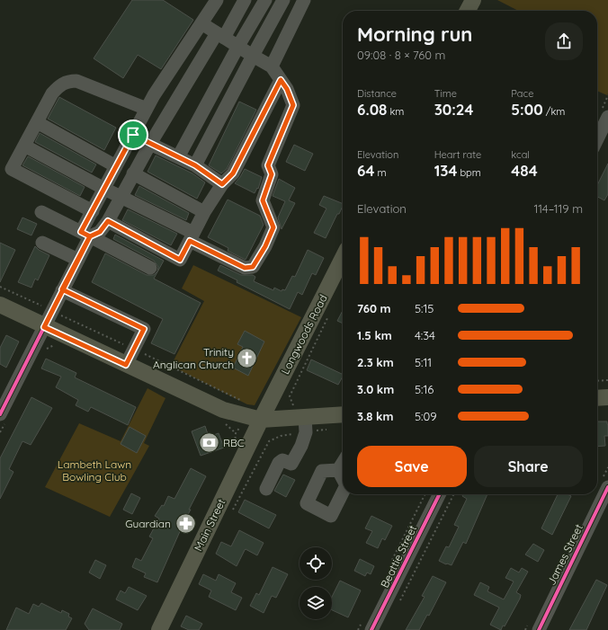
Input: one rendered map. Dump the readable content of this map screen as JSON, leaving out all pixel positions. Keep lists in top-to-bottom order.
{
  "streets": {
    "main road": ["Longwoods Road", "Main Street"],
    "street": ["James Street", "Beattie Street"]
  },
  "crossings": [
    ["Longwoods Road", "Main Street"]
  ],
  "parks": ["Lambeth Lawn Bowling Club"],
  "places": {
    "church": ["Trinity Anglican Church"],
    "bank": ["RBC"],
    "pharmacy": ["Guardian"]
  },
  "page": {
    "heading": ["Morning run", "09:08 · 8 × 760 m"],
    "stats": [
      ["Distance", "6.08 km"],
      ["Time", "30:24"],
      ["Pace", "5:00 /km"],
      ["Elevation", "64 m"],
      ["Heart rate", "134 bpm"],
      ["kcal", "484"]
    ],
    "chart": ["Elevation", "114–119 m"],
    "list": [
      {
        "name": "760 m",
        "note": "5:15"
      },
      {
        "name": "1.5 km",
        "note": "4:34"
      },
      {
        "name": "2.3 km",
        "note": "5:11"
      },
      {
        "name": "3.0 km",
        "note": "5:16"
      },
      {
        "name": "3.8 km",
        "note": "5:09"
      }
    ],
    "buttons": ["Save", "Share"]
  }
}
